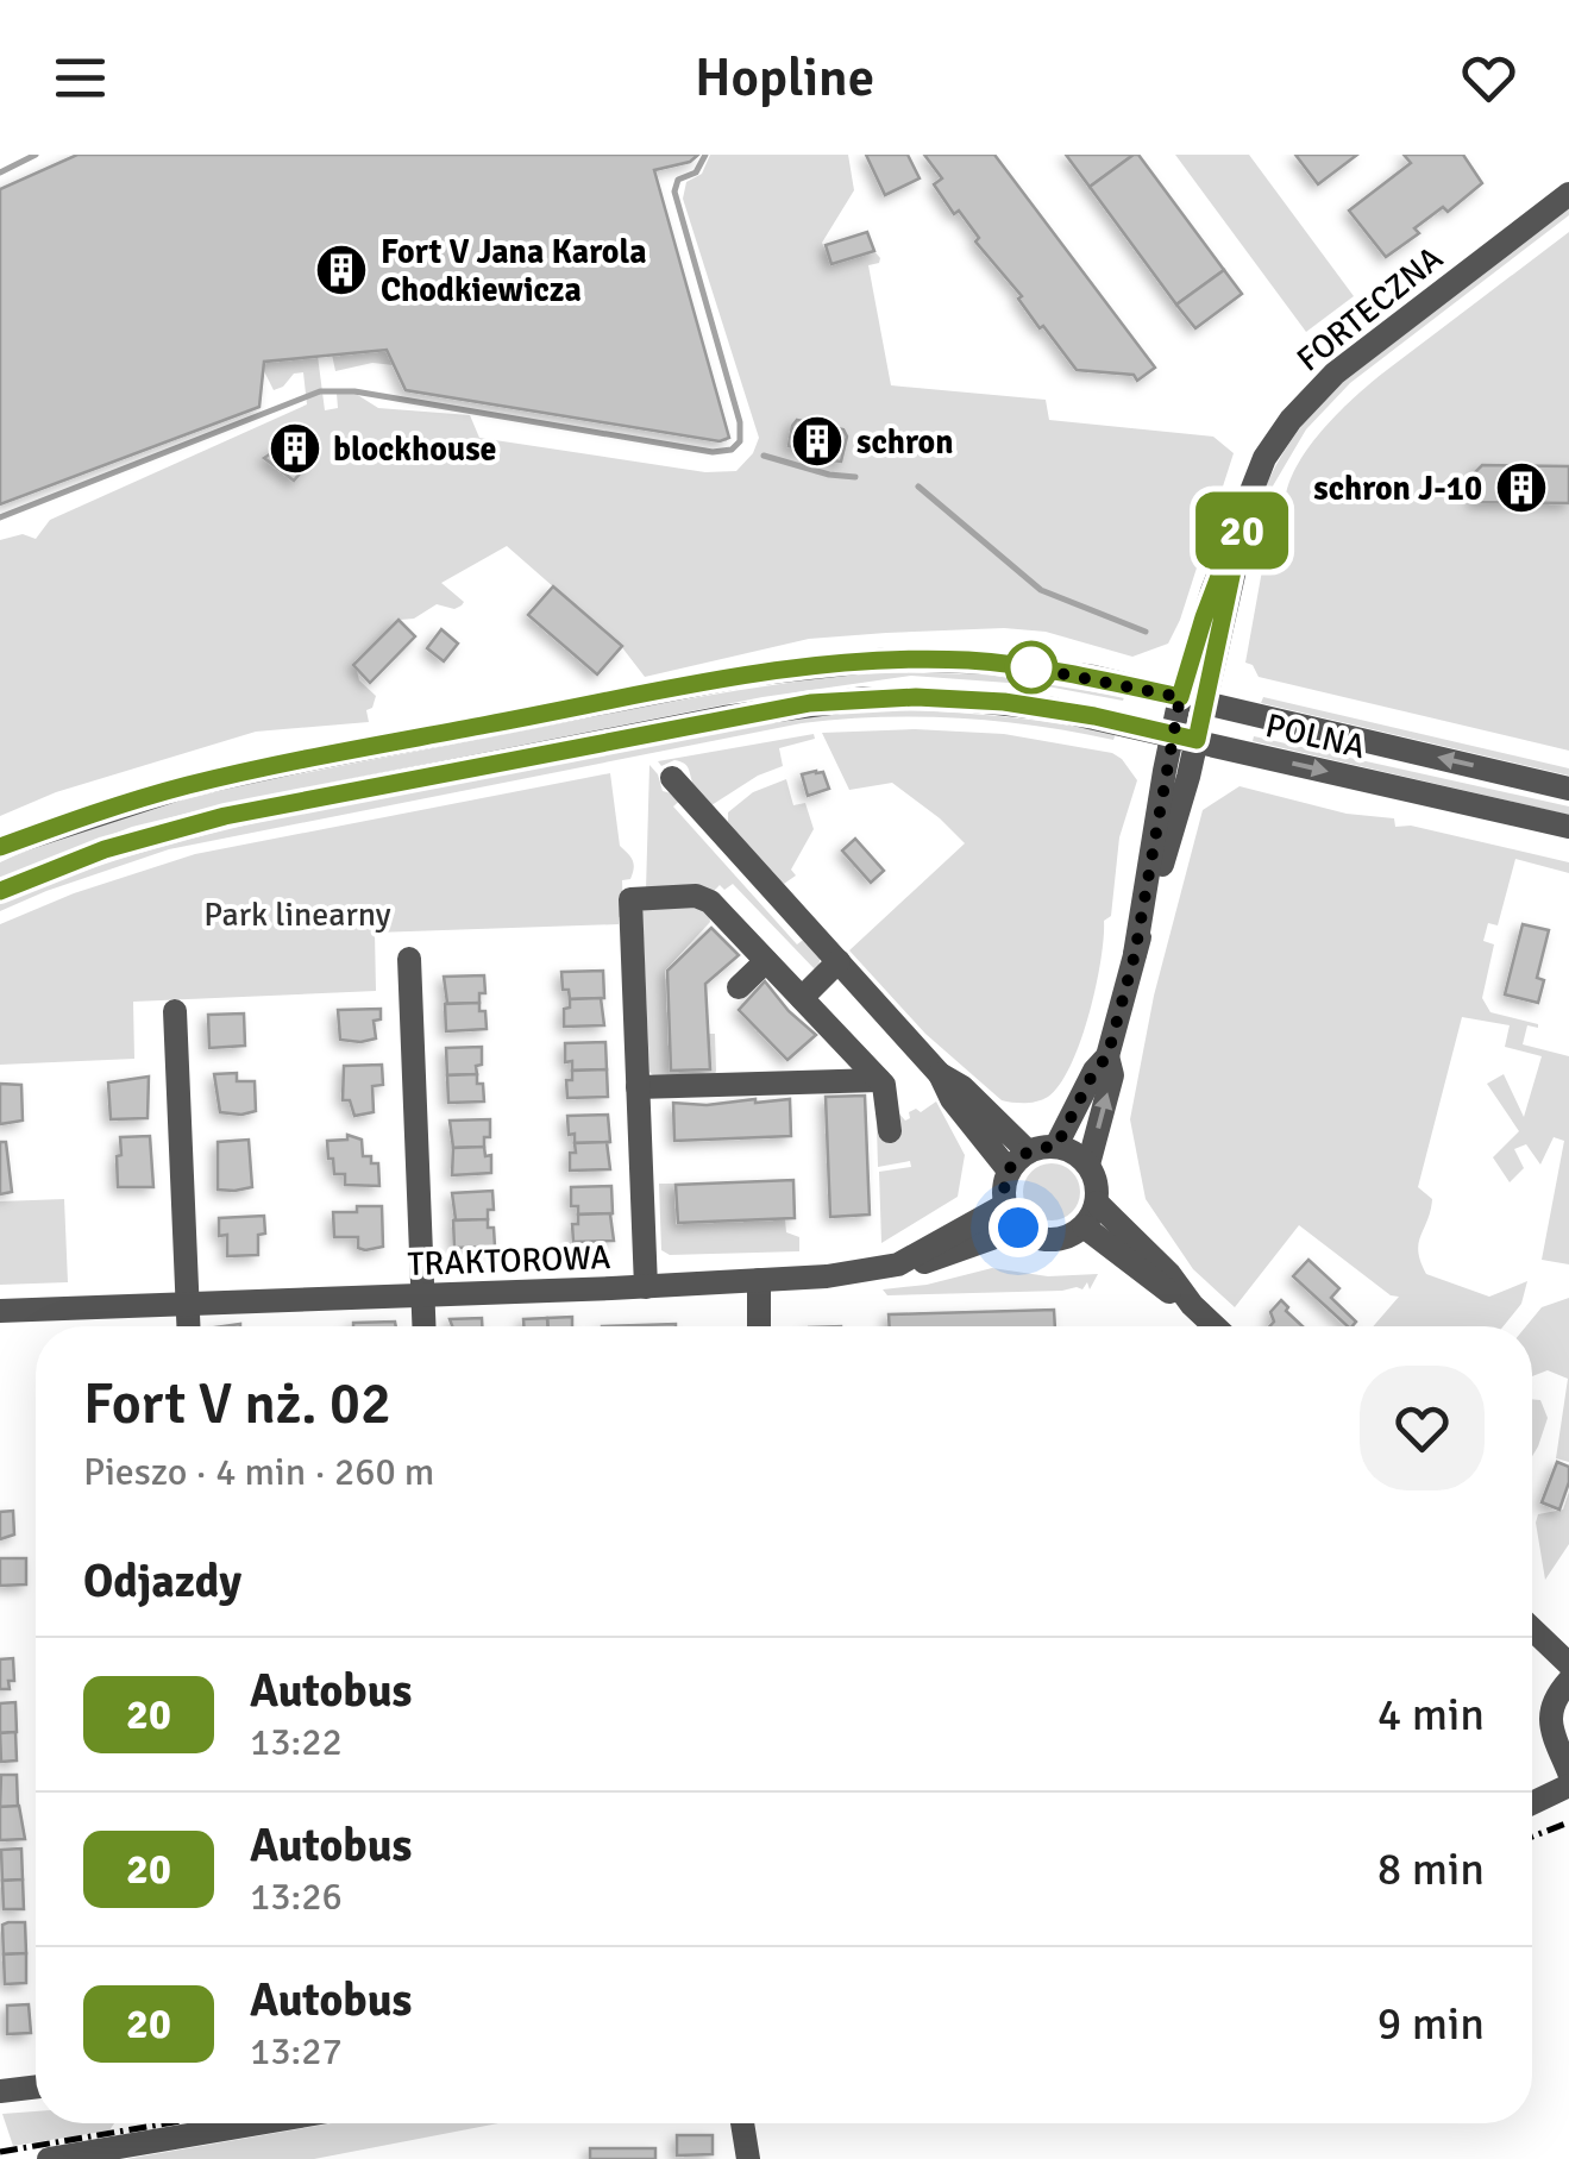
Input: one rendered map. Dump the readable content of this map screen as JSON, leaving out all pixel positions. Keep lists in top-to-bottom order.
{
  "streets": {
    "street": ["FORTECZNA", "POLNA", "TRAKTOROWA"]
  },
  "crossings": [
    ["FORTECZNA", "POLNA"],
    ["FORTECZNA", "TRAKTOROWA"]
  ],
  "parks": ["Park linearny"],
  "places": {
    "building": [
      "Fort V Jana Karola Chodkiewicza",
      "schron",
      "blockhouse",
      "schron J-10"
    ]
  },
  "lines": ["bus line 20"],
  "page": {
    "header": "Hopline",
    "on_map": "20",
    "heading": [
      ["Fort V nż. 02", "Pieszo · 4 min · 260 m"],
      "Odjazdy"
    ],
    "list": [
      {
        "mark": "20",
        "name": "Autobus",
        "note": "13:22",
        "value": "4 min"
      },
      {
        "mark": "20",
        "name": "Autobus",
        "note": "13:26",
        "value": "8 min"
      },
      {
        "mark": "20",
        "name": "Autobus",
        "note": "13:27",
        "value": "9 min"
      }
    ]
  }
}
